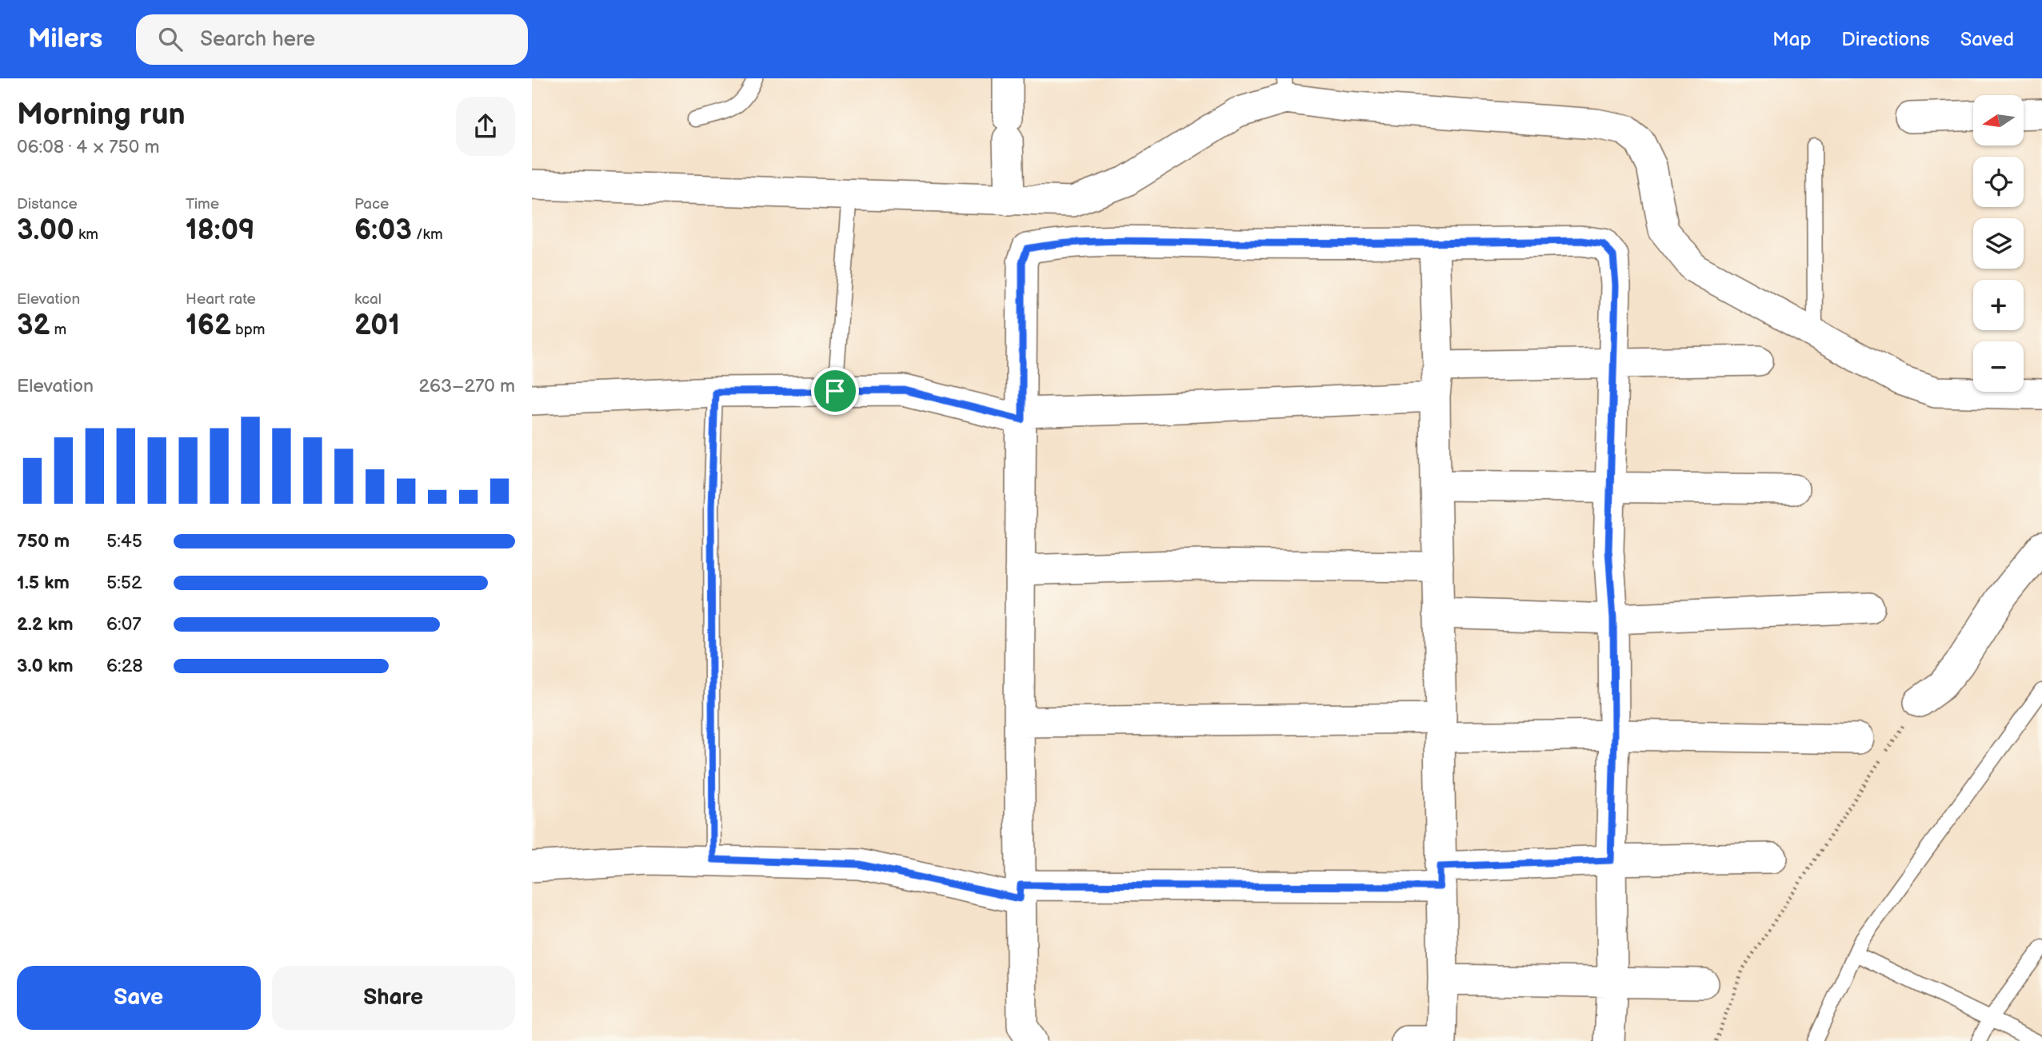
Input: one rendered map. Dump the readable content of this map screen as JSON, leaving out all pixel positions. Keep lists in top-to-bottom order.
{
  "north": "left",
  "page": {
    "header": "Milers",
    "search": "Search here",
    "nav": ["Map", "Directions", "Saved"],
    "heading": ["Morning run", "06:08 · 4 × 750 m"],
    "map_buttons": ["+", "−"],
    "stats": [
      ["Distance", "3.00 km"],
      ["Time", "18:09"],
      ["Pace", "6:03 /km"],
      ["Elevation", "32 m"],
      ["Heart rate", "162 bpm"],
      ["kcal", "201"]
    ],
    "chart": ["Elevation", "263–270 m"],
    "list": [
      {
        "name": "750 m",
        "note": "5:45"
      },
      {
        "name": "1.5 km",
        "note": "5:52"
      },
      {
        "name": "2.2 km",
        "note": "6:07"
      },
      {
        "name": "3.0 km",
        "note": "6:28"
      }
    ],
    "buttons": ["Save", "Share"]
  }
}
